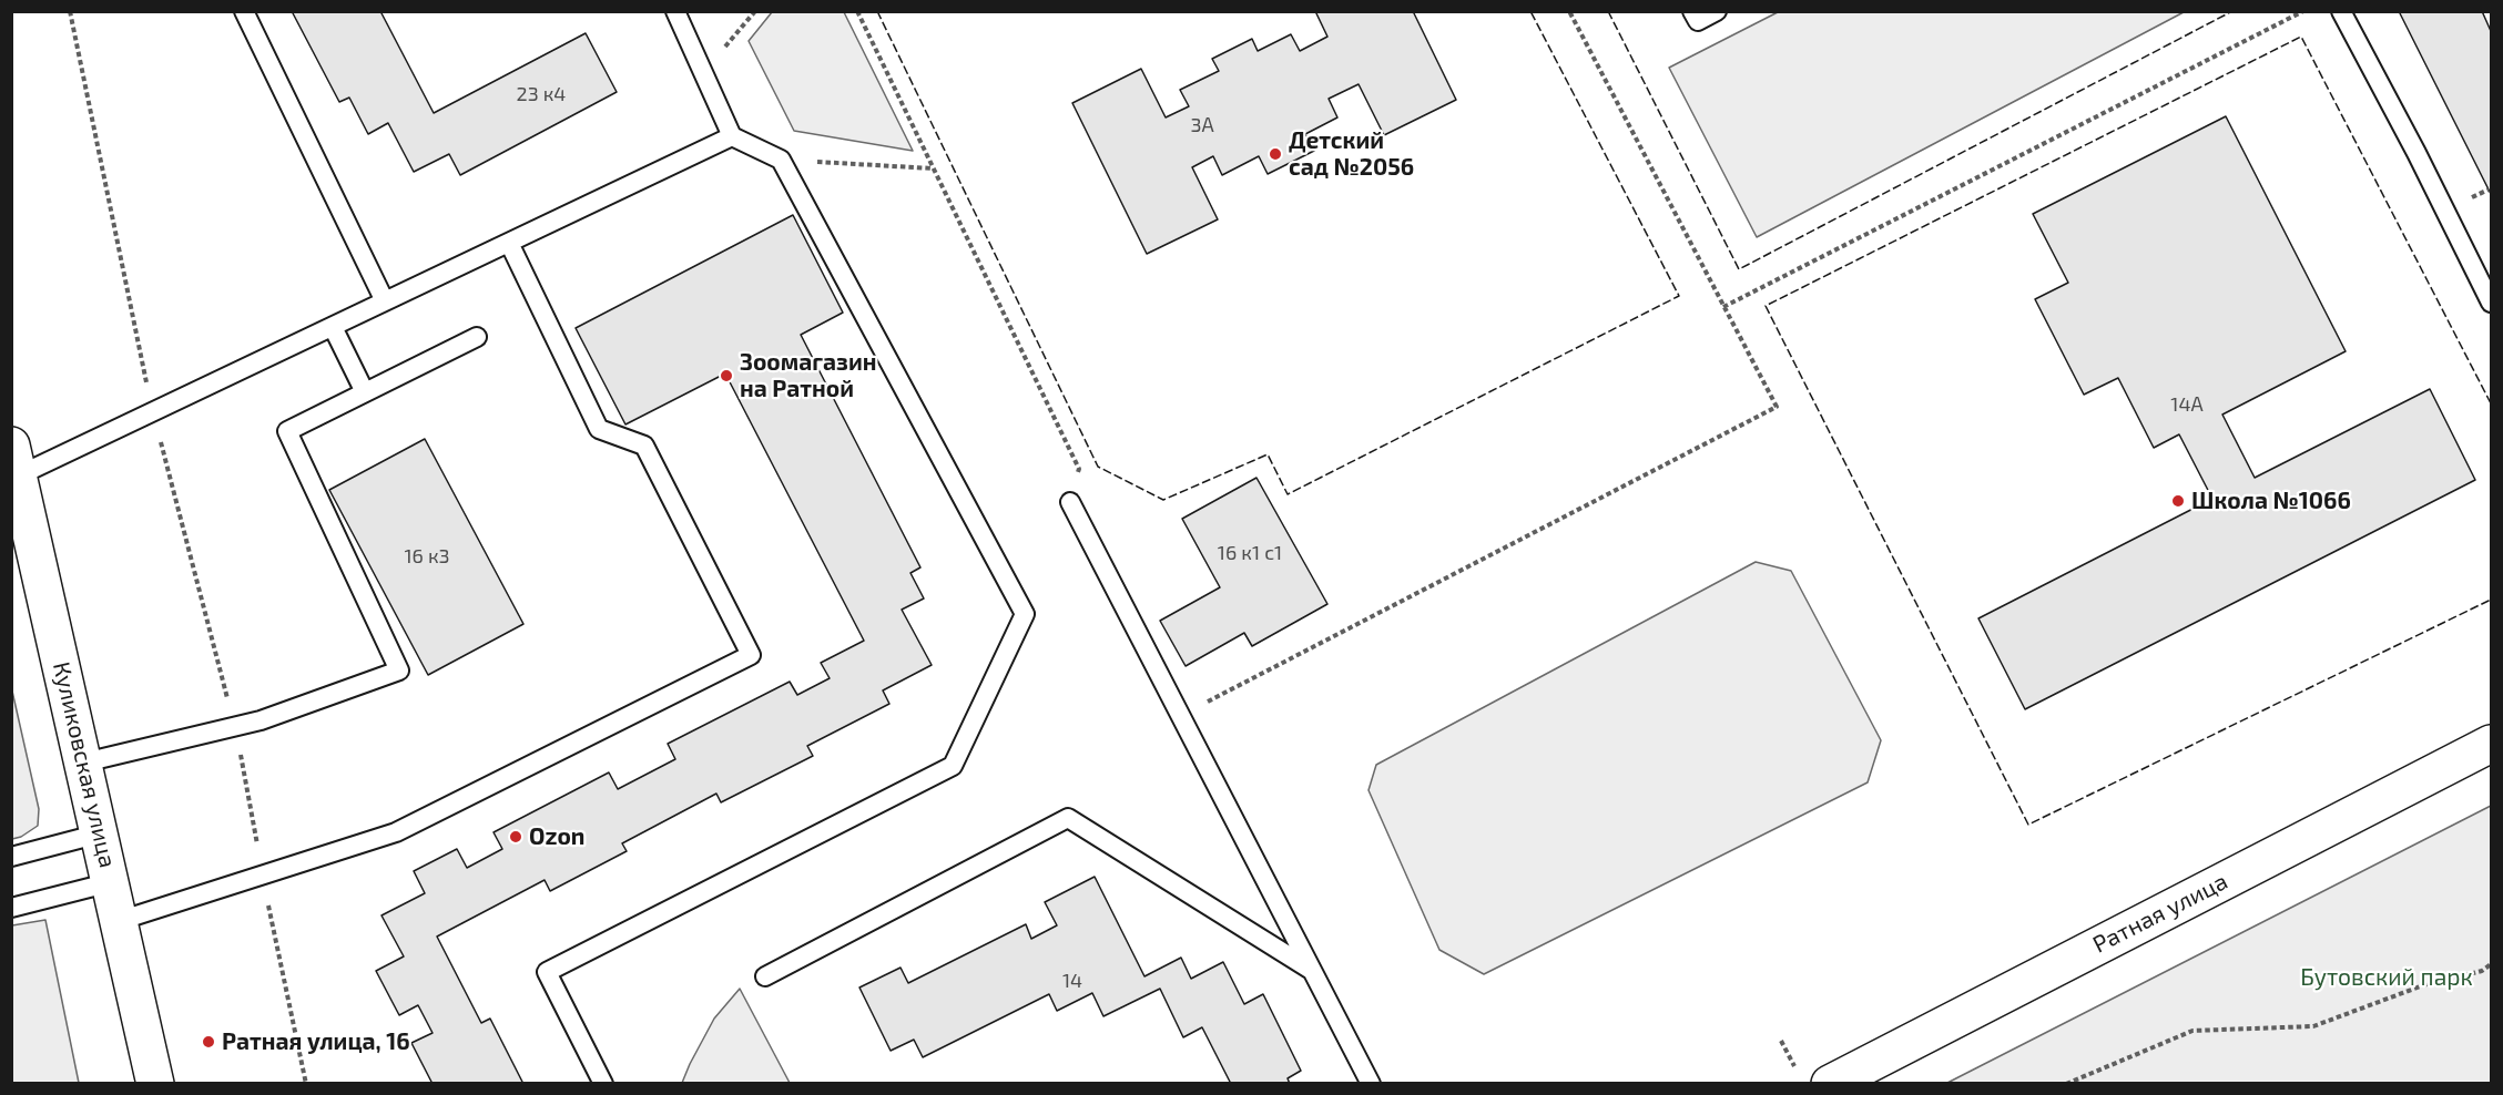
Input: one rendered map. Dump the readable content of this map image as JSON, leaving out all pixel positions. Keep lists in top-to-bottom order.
{
  "streets": {
    "street": ["Куликовская улица", "Ратная улица"]
  },
  "parks": ["Бутовский парк"],
  "places": [
    "Детский сад №2056",
    "Зоомагазин на Ратной",
    "Школа №1066",
    "Ozon",
    "Ратная улица, 16"
  ],
  "house_numbers": [
    "23 к4",
    "3А",
    "14А",
    "16 к1 с1",
    "16 к3",
    "14"
  ]
}
